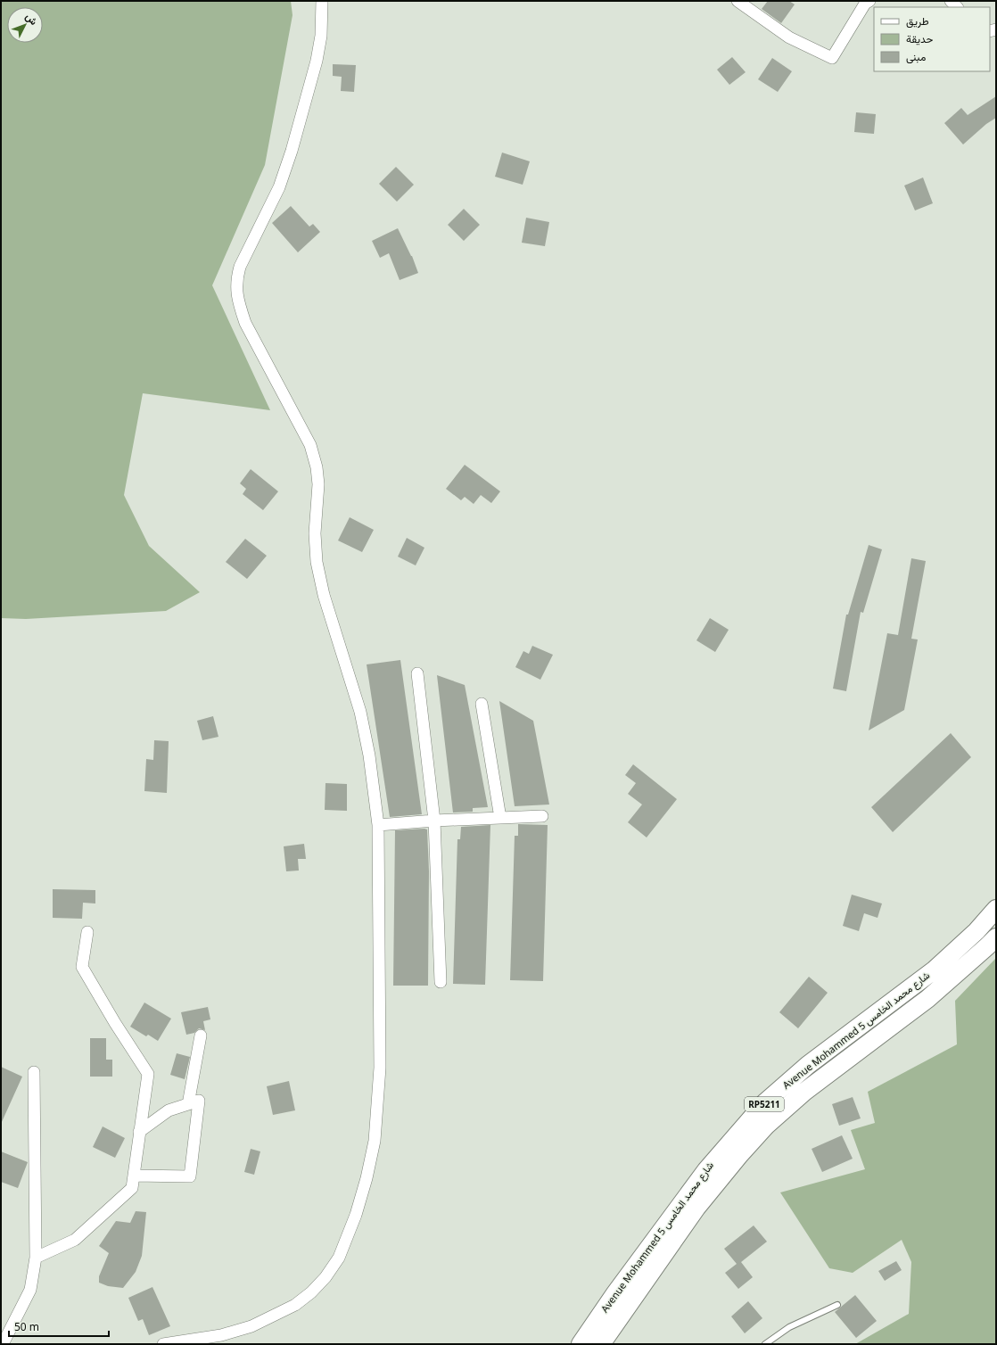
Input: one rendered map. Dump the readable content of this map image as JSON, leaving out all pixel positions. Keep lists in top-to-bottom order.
{
  "streets": {
    "main road": ["Avenue Mohammed 5 شارع محمد الخامس", "RP5211"]
  },
  "legend": ["طريق", "حديقة", "مبنى"],
  "scale_bar": "50 m",
  "north": "top right"
}
